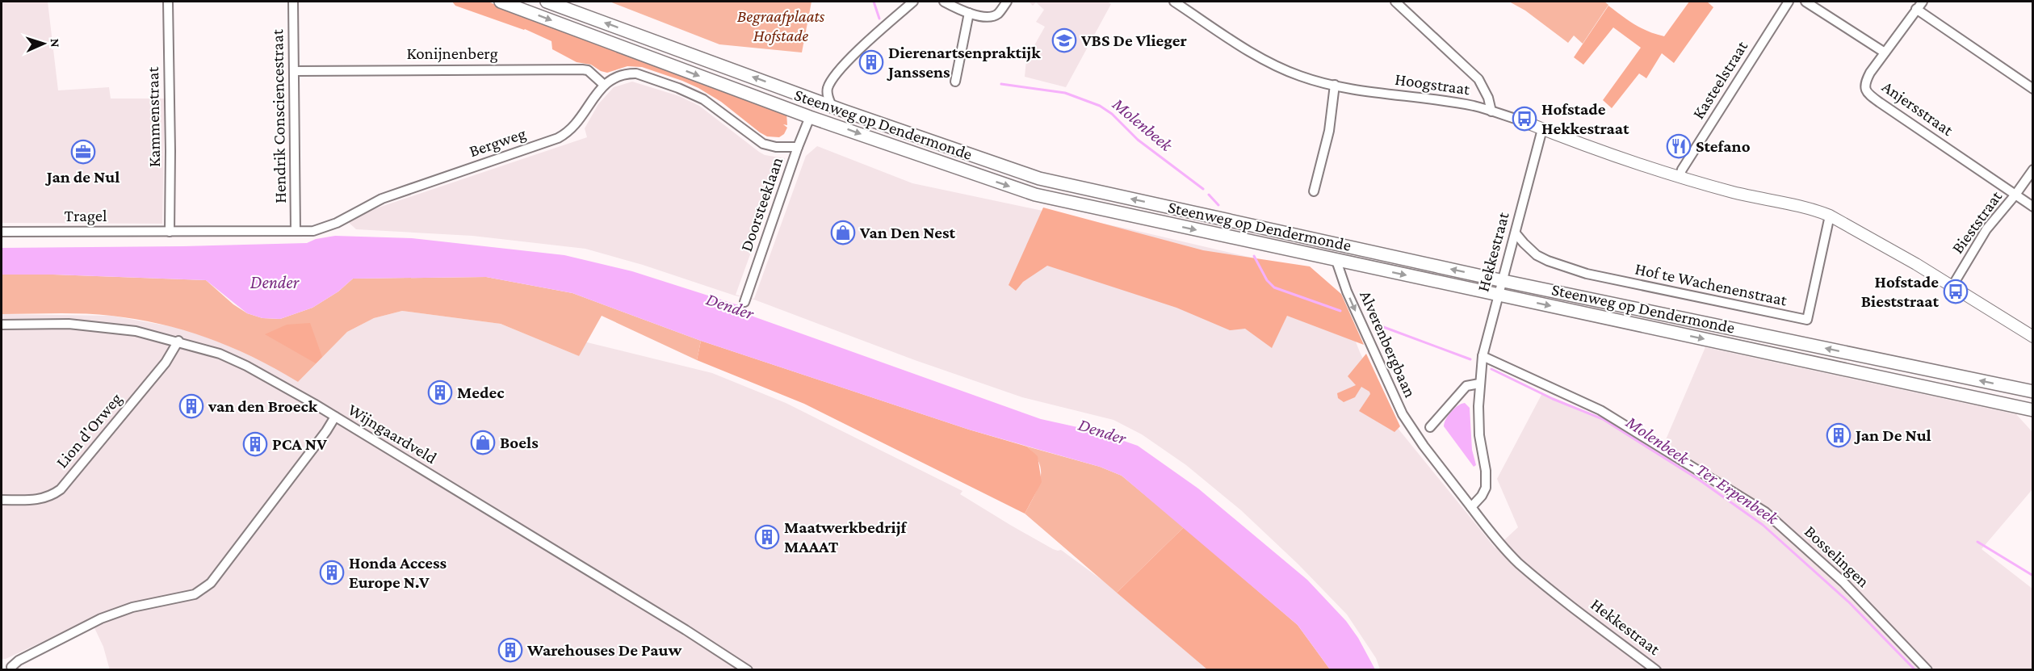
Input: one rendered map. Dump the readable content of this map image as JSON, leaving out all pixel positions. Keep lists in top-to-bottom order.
{
  "streets": {
    "main road": ["Steenweg op Dendermonde"],
    "street": [
      "Konijnenberg",
      "Kasteelstraat",
      "Hoogstraat",
      "Anjersstraat",
      "Hendrik Consciencestraat",
      "Kammenstraat",
      "Bergweg",
      "Doorsteeklaan",
      "Tragel",
      "Bieststraat",
      "Hekkestraat",
      "Hof te Wachenenstraat",
      "Alverenbergbaan",
      "Lion d'Orweg",
      "Wijngaardveld",
      "Bosselingen"
    ]
  },
  "crossings": [
    ["Konijnenberg", "Hendrik Consciencestraat"],
    ["Konijnenberg", "Bergweg"],
    ["Anjersstraat", "Bieststraat"],
    ["Hendrik Consciencestraat", "Bergweg"],
    ["Kammenstraat", "Bergweg"],
    ["Kammenstraat", "Tragel"],
    ["Steenweg op Dendermonde", "Doorsteeklaan"],
    ["Steenweg op Dendermonde", "Hekkestraat"],
    ["Steenweg op Dendermonde", "Alverenbergbaan"],
    ["Bergweg", "Doorsteeklaan"],
    ["Bergweg", "Tragel"],
    ["Hekkestraat", "Hof te Wachenenstraat"],
    ["Hekkestraat", "Alverenbergbaan"],
    ["Hekkestraat", "Bosselingen"]
  ],
  "one_way": ["Alverenbergbaan"],
  "water": ["Molenbeek", "Dender", "Molenbeek - Ter Erpenbeek"],
  "parks": ["Begraafplaats Hofstade"],
  "places": {
    "school or university": ["VBS De Vlieger"],
    "building": [
      "Dierenartsenpraktijk Janssens",
      "Medec",
      "van den Broeck",
      "Jan De Nul",
      "PCA NV",
      "Maatwerkbedrijf MAAAT",
      "Honda Access Europe N.V",
      "Warehouses De Pauw"
    ],
    "bus stop": ["Hofstade Hekkestraat", "Hofstade Bieststraat"],
    "restaurant": ["Stefano"],
    "office": ["Jan de Nul"],
    "shop": ["Van Den Nest", "Boels"]
  },
  "north": "right"
}
